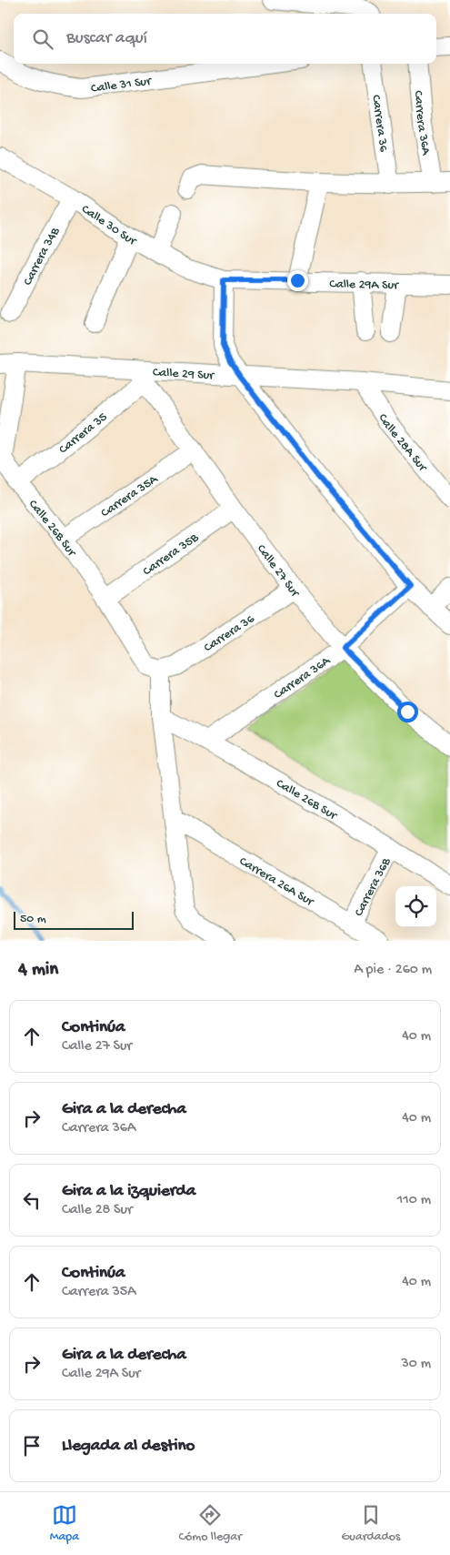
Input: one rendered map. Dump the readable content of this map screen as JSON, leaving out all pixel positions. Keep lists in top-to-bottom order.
{
  "streets": {
    "street": [
      "Calle 31 Sur",
      "Carrera 36A",
      "Carrera 36",
      "Calle 30 Sur",
      "Carrera 34B",
      "Calle 29A Sur",
      "Calle 29 Sur",
      "Carrera 35",
      "Calle 28A Sur",
      "Carrera 35A",
      "Calle 26B Sur",
      "Carrera 35B",
      "Calle 27 Sur",
      "Carrera 26A Sur",
      "Carrera 36B"
    ]
  },
  "crossings": [
    ["Carrera 36A", "Calle 26B Sur"],
    ["Carrera 36A", "Calle 27 Sur"],
    ["Carrera 36", "Calle 26B Sur"],
    ["Carrera 36", "Calle 27 Sur"],
    ["Calle 30 Sur", "Carrera 34B"],
    ["Calle 30 Sur", "Calle 29A Sur"],
    ["Calle 29 Sur", "Carrera 35"],
    ["Calle 29 Sur", "Calle 28A Sur"],
    ["Calle 29 Sur", "Calle 26B Sur"],
    ["Calle 29 Sur", "Calle 27 Sur"],
    ["Carrera 35", "Calle 26B Sur"],
    ["Carrera 35", "Calle 27 Sur"],
    ["Carrera 35A", "Calle 26B Sur"],
    ["Carrera 35A", "Calle 27 Sur"],
    ["Calle 26B Sur", "Carrera 35B"],
    ["Calle 26B Sur", "Carrera 36B"],
    ["Carrera 35B", "Calle 27 Sur"],
    ["Carrera 26A Sur", "Carrera 36B"]
  ],
  "scale_bar": "50 m",
  "page": {
    "search": "Buscar aquí",
    "scale": "50 m",
    "heading": ["4 min", "A pie · 260 m"],
    "list": [
      ["Continúa", "Calle 27 Sur", "40 m"],
      ["Gira a la derecha", "Carrera 36A", "40 m"],
      ["Gira a la izquierda", "Calle 28 Sur", "110 m"],
      ["Continúa", "Carrera 35A", "40 m"],
      ["Gira a la derecha", "Calle 29A Sur", "30 m"],
      "Llegada al destino"
    ],
    "nav": ["Mapa", "Cómo llegar", "Guardados"]
  }
}
